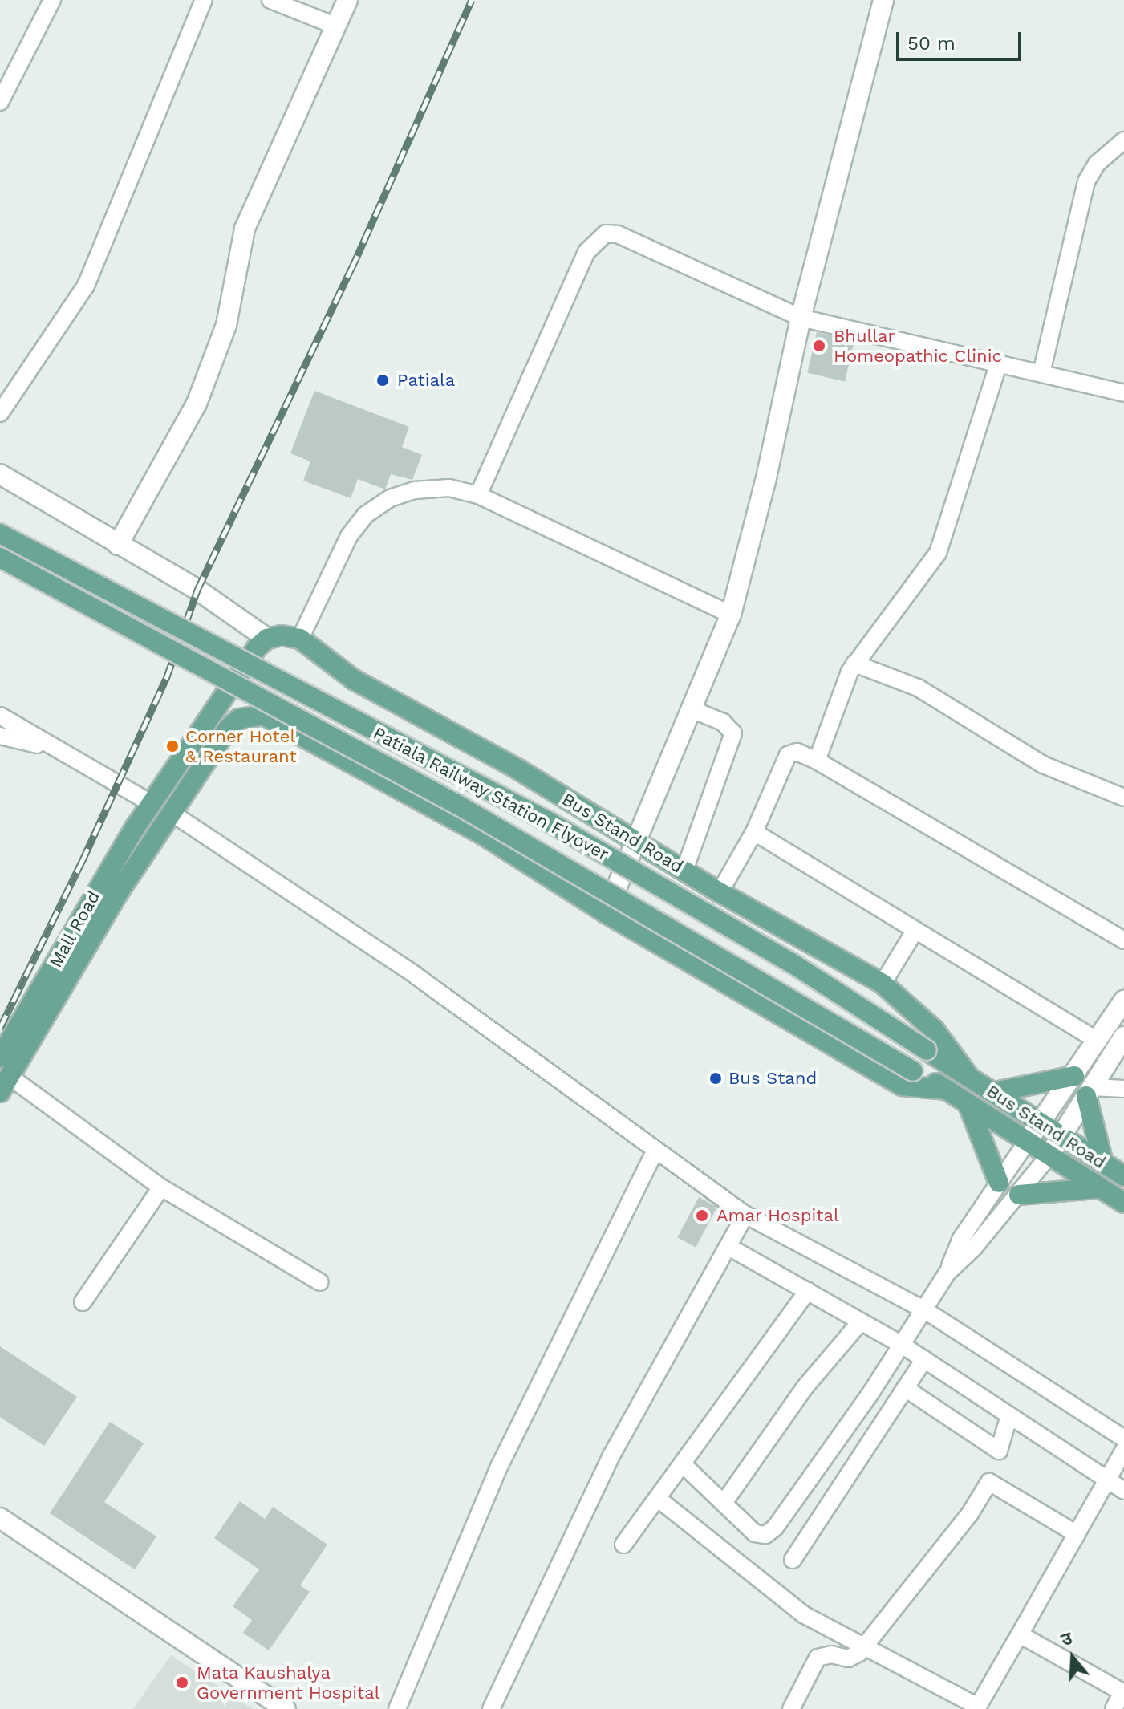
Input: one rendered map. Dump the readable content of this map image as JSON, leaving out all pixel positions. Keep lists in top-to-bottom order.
{
  "streets": {
    "main road": ["Patiala Railway Station Flyover", "Bus Stand Road", "Mall Road"]
  },
  "crossings": [
    ["Patiala Railway Station Flyover", "Bus Stand Road"],
    ["Bus Stand Road", "Mall Road"]
  ],
  "places": [
    "Bhullar Homeopathic Clinic",
    "Patiala",
    "Corner Hotel & Restaurant",
    "Bus Stand",
    "Amar Hospital",
    "Mata Kaushalya Government Hospital"
  ],
  "scale_bar": "50 m",
  "north": "top"
}
